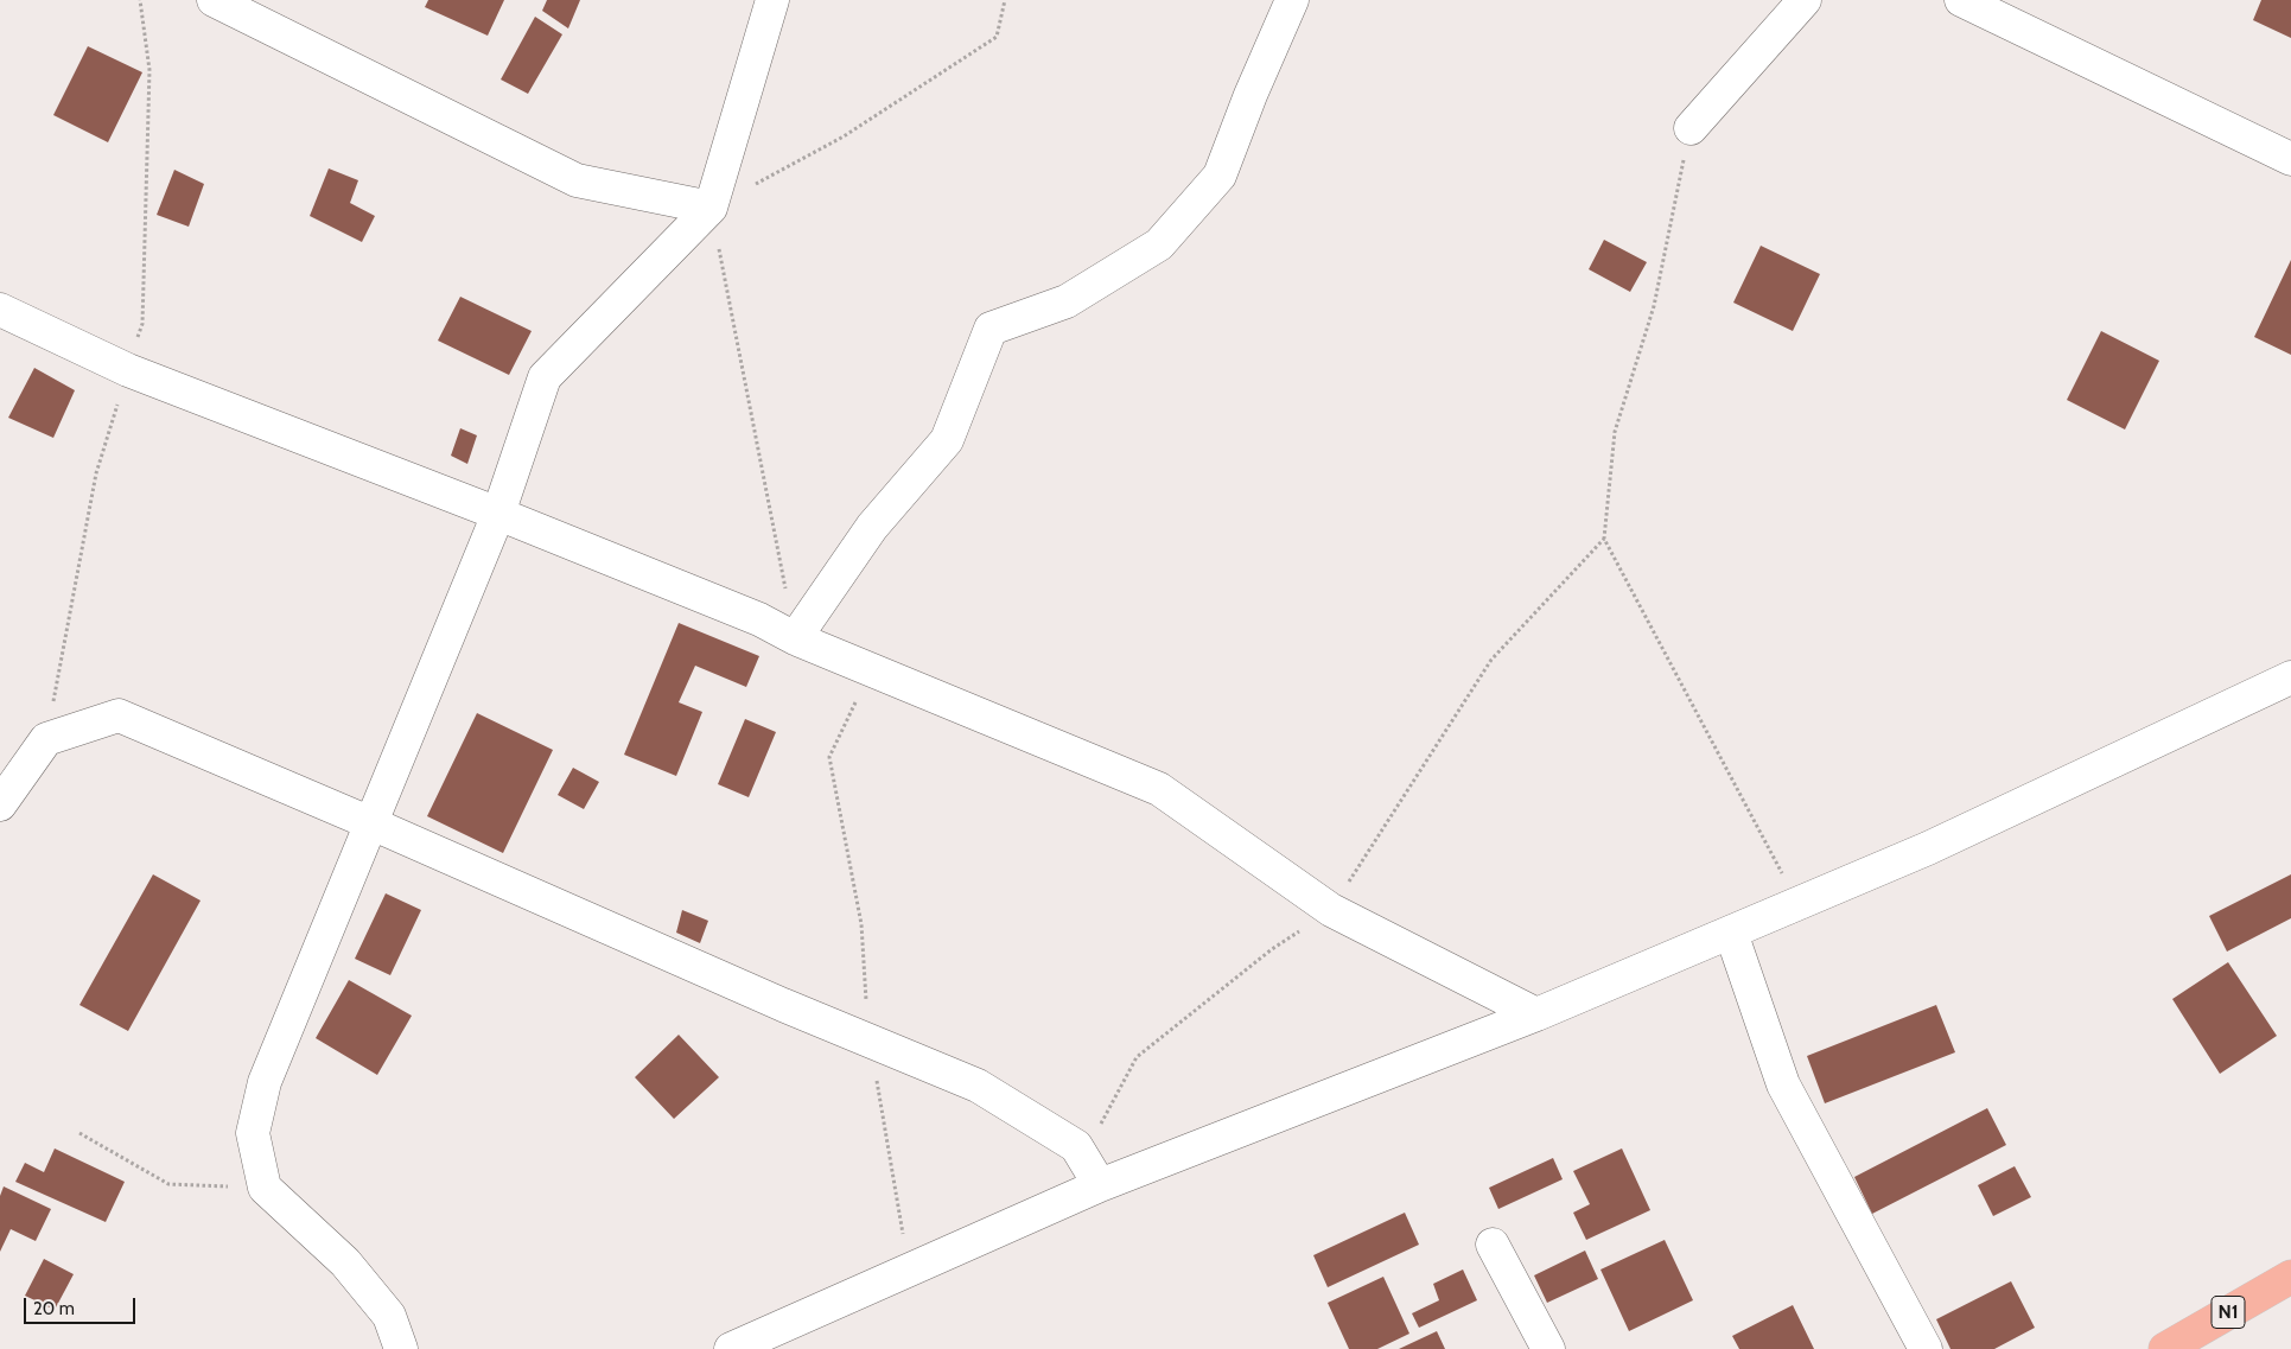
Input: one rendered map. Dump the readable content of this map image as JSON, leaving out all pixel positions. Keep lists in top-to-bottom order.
{
  "streets": {
    "highway": ["N1"]
  },
  "scale_bar": "20 m"
}
